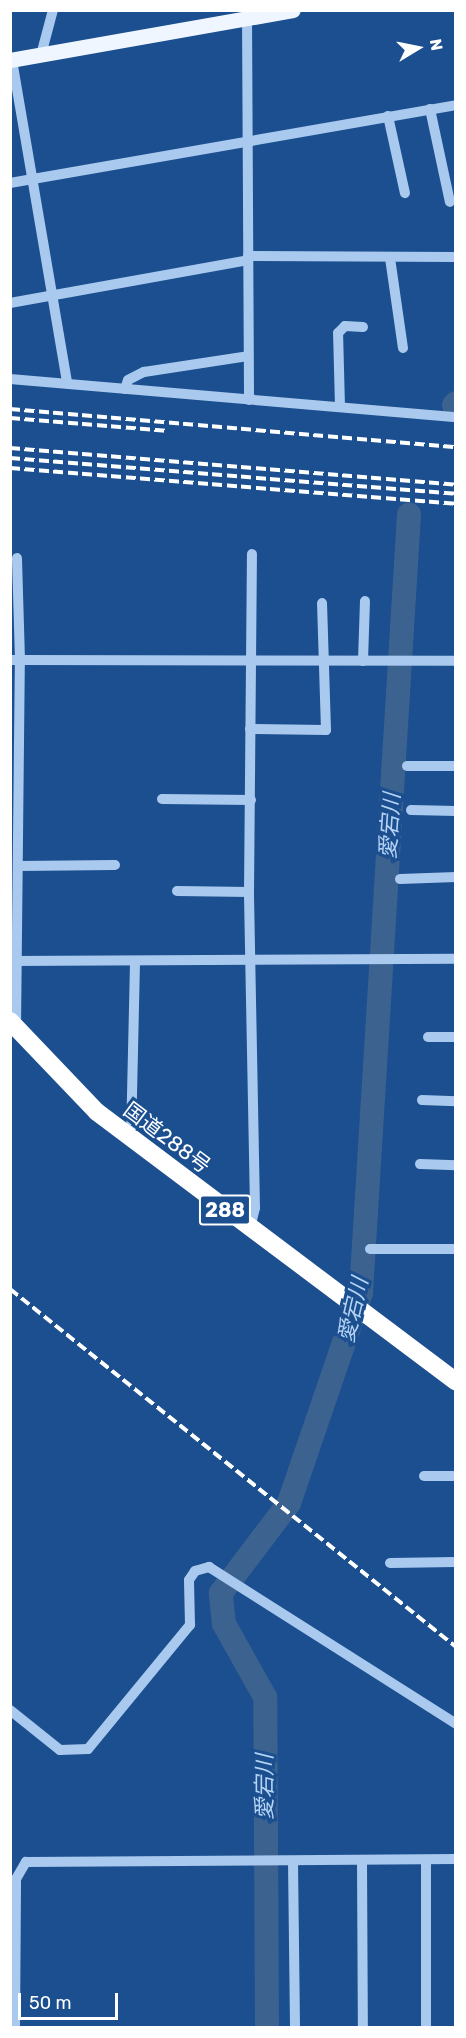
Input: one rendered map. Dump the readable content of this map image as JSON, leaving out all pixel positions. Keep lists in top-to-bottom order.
{
  "streets": {
    "highway": ["国道288号", "288"]
  },
  "water": ["愛宕川"],
  "scale_bar": "50 m",
  "north": "right"
}
